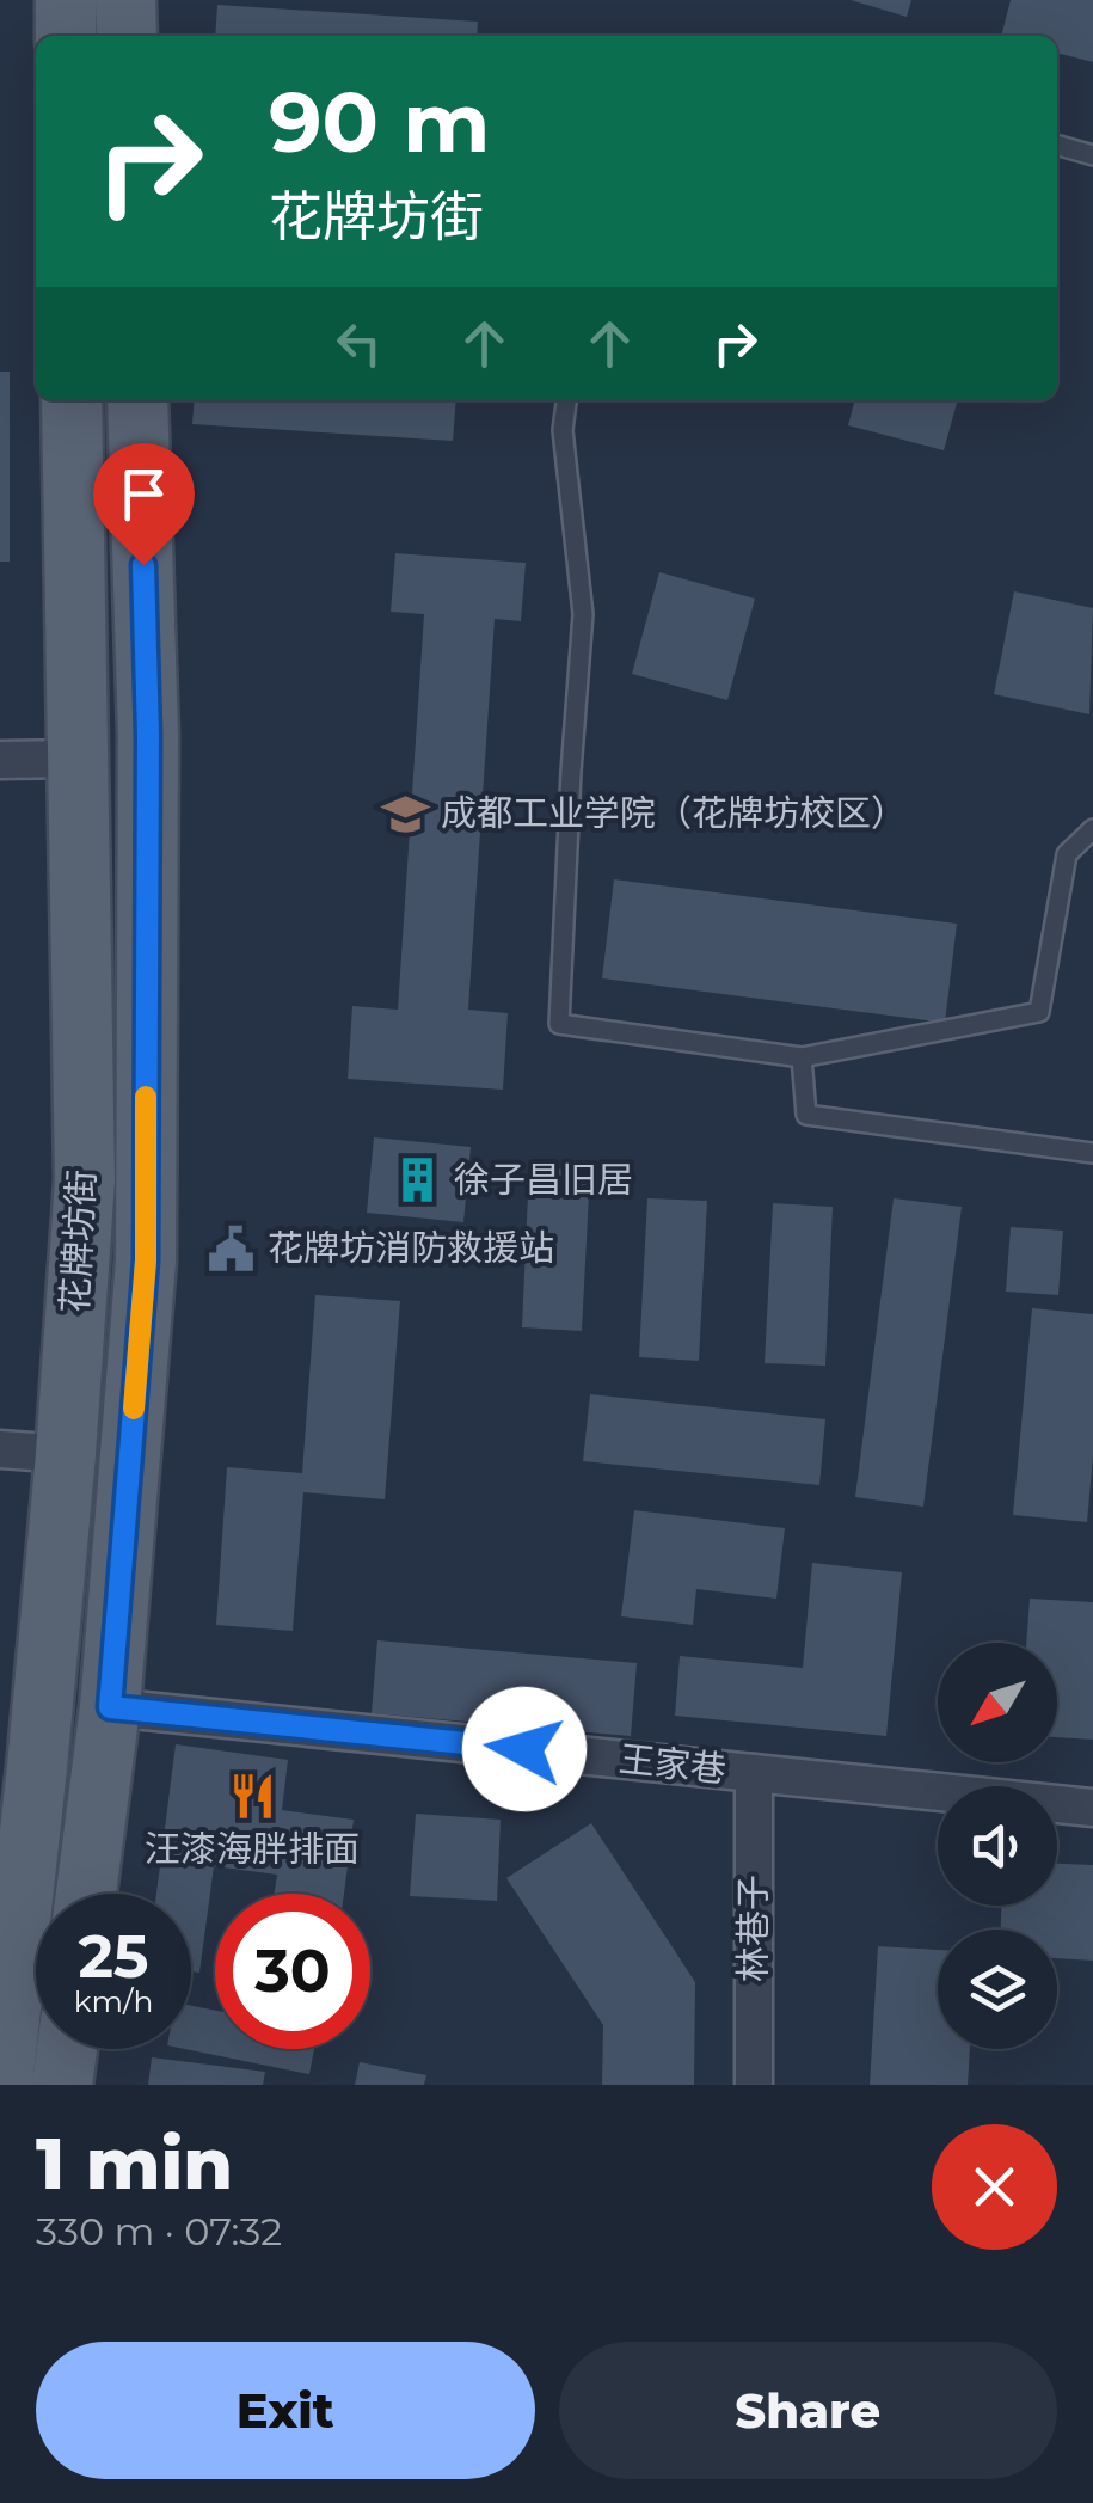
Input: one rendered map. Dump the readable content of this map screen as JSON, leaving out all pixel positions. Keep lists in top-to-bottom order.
{
  "streets": {
    "main road": ["花牌坊街"],
    "street": ["王家巷", "林巷子"]
  },
  "crossings": [
    ["花牌坊街", "王家巷"],
    ["王家巷", "林巷子"]
  ],
  "places": {
    "school or university": ["成都工业学院（花牌坊校区）"],
    "building": ["徐子昌旧居"],
    "public building": ["花牌坊消防救援站"],
    "restaurant": ["汪漆海胖排面"]
  },
  "north": "bottom left",
  "page": {
    "turn": ["90 m", "花牌坊街"],
    "speed": "25 km/h",
    "limit": "30",
    "heading": ["1 min", "330 m · 07:32"],
    "buttons": ["Exit", "Share"]
  }
}
